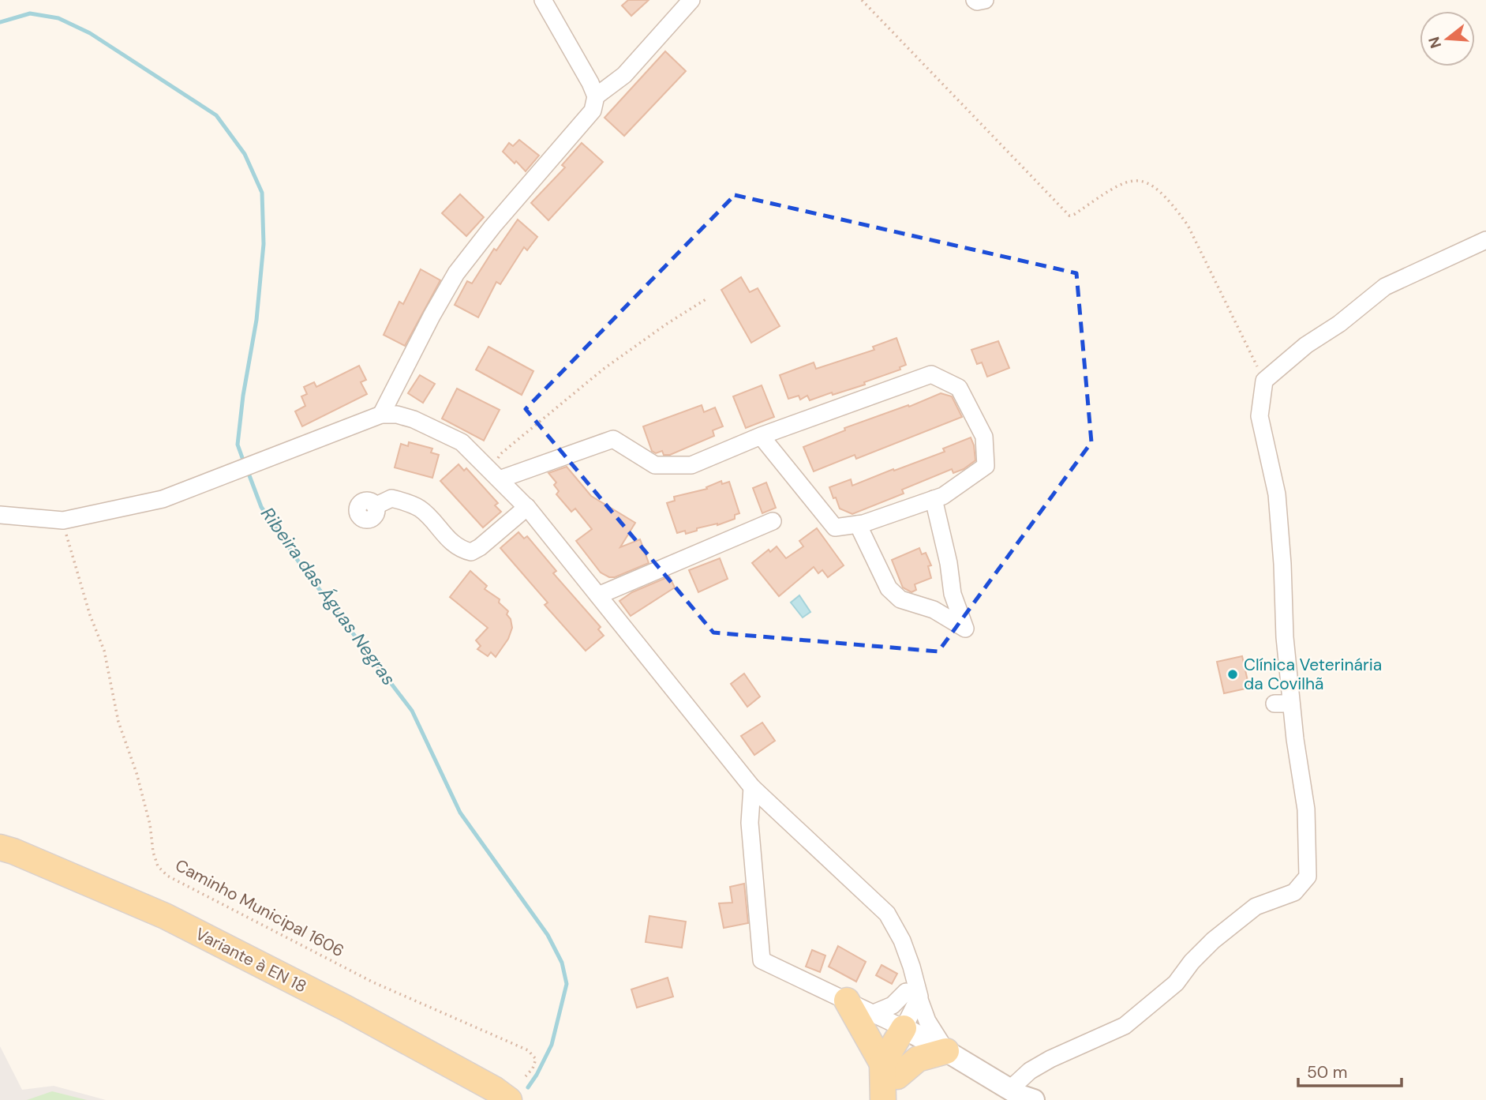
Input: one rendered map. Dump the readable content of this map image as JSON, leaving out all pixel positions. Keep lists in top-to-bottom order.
{
  "streets": {
    "main road": ["Variante à EN 18"],
    "path": ["Caminho Municipal 1606"]
  },
  "crossings": [
    ["Caminho Municipal 1606", "Variante à EN 18"]
  ],
  "water": ["Ribeira das Águas Negras"],
  "places": ["Clínica Veterinária da Covilhã"],
  "scale_bar": "50 m",
  "north": "left"
}
